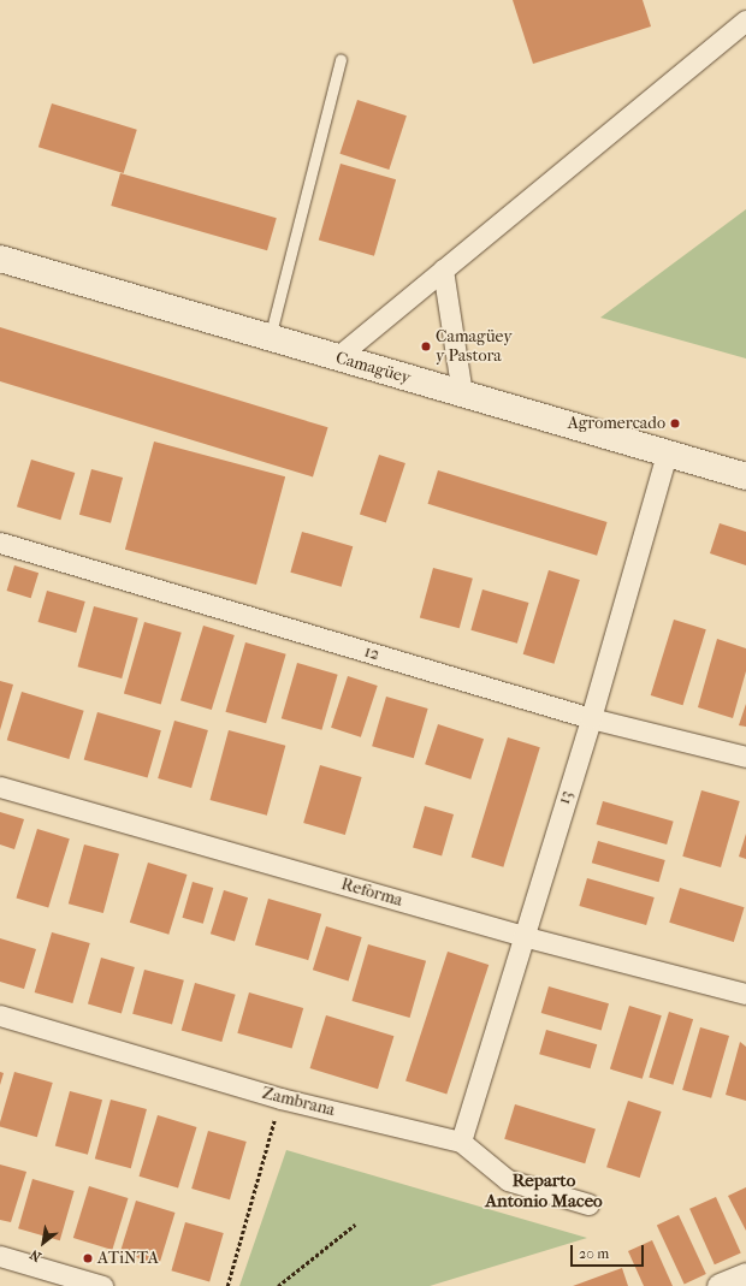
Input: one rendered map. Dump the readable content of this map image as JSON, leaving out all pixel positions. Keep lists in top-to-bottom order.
{
  "streets": {
    "main road": ["Camagüey"],
    "street": [
      "12",
      "13",
      "Reforma",
      "Zambrana"
    ]
  },
  "crossings": [
    ["Camagüey", "13"],
    ["12", "13"],
    ["13", "Reforma"],
    ["13", "Zambrana"]
  ],
  "districts": ["Reparto Antonio Maceo"],
  "places": ["Camagüey y Pastora", "Agromercado", "ATiNTA"],
  "scale_bar": "20 m",
  "north": "bottom left"
}
